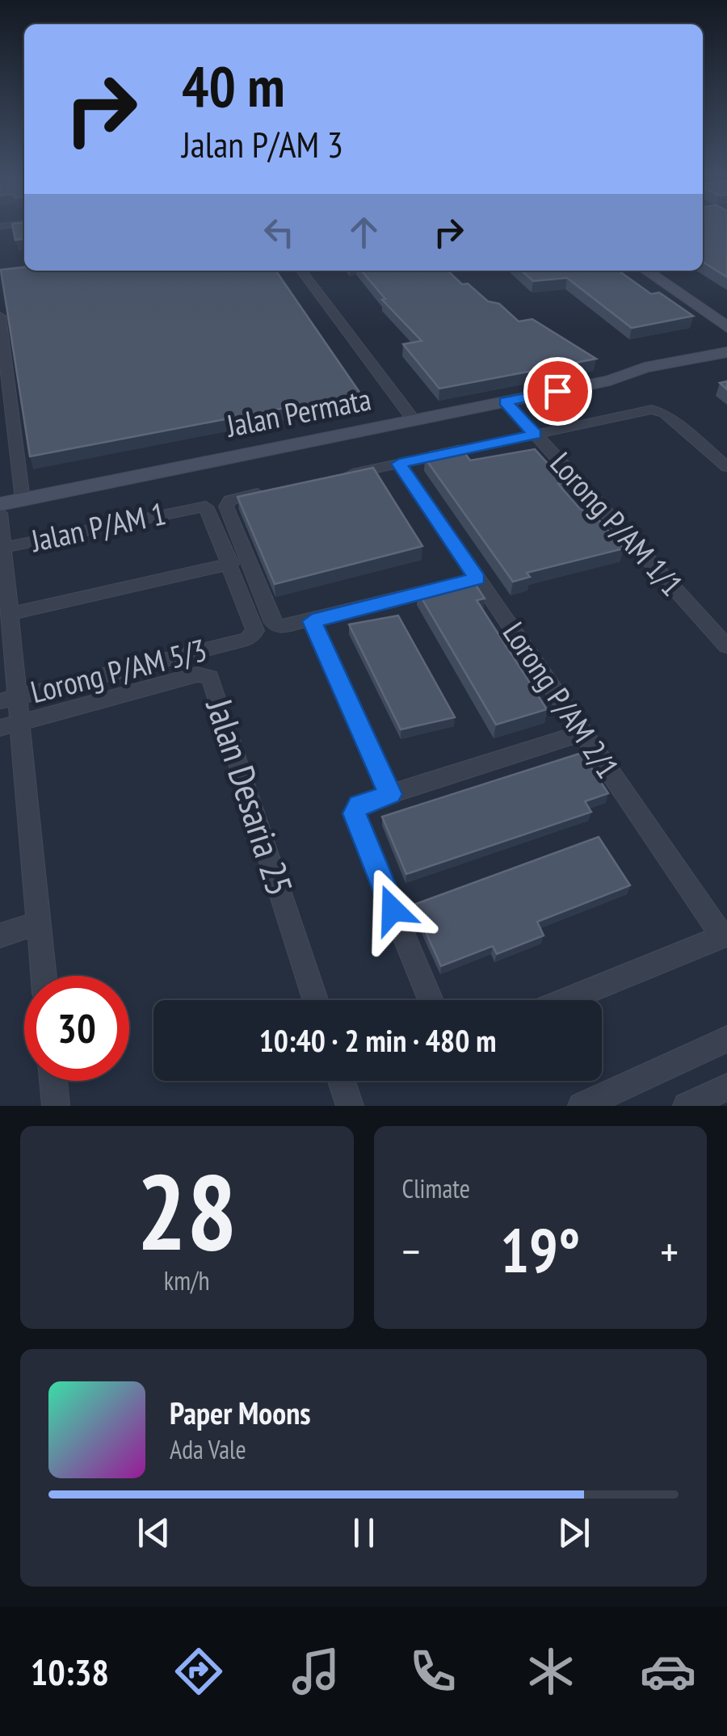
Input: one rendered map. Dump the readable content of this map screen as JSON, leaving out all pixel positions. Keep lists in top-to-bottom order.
{
  "streets": {
    "street": [
      "Jalan Permata",
      "Lorong P/AM 1/1",
      "Jalan P/AM 1",
      "Lorong P/AM 5/3",
      "Lorong P/AM 2/1",
      "Jalan Desaria 25"
    ]
  },
  "crossings": [
    ["Jalan Permata", "Lorong P/AM 1/1"],
    ["Jalan P/AM 1", "Lorong P/AM 5/3"]
  ],
  "page": {
    "turn": ["40 m", "Jalan P/AM 3"],
    "limit": "30",
    "trip": "10:40 · 2 min · 480 m",
    "tile": [
      ["28", "km/h"],
      "Climate"
    ],
    "heat": ["−", "19°", "+"],
    "song": ["Paper Moons", "Ada Vale"],
    "tabs": "10:38"
  }
}
